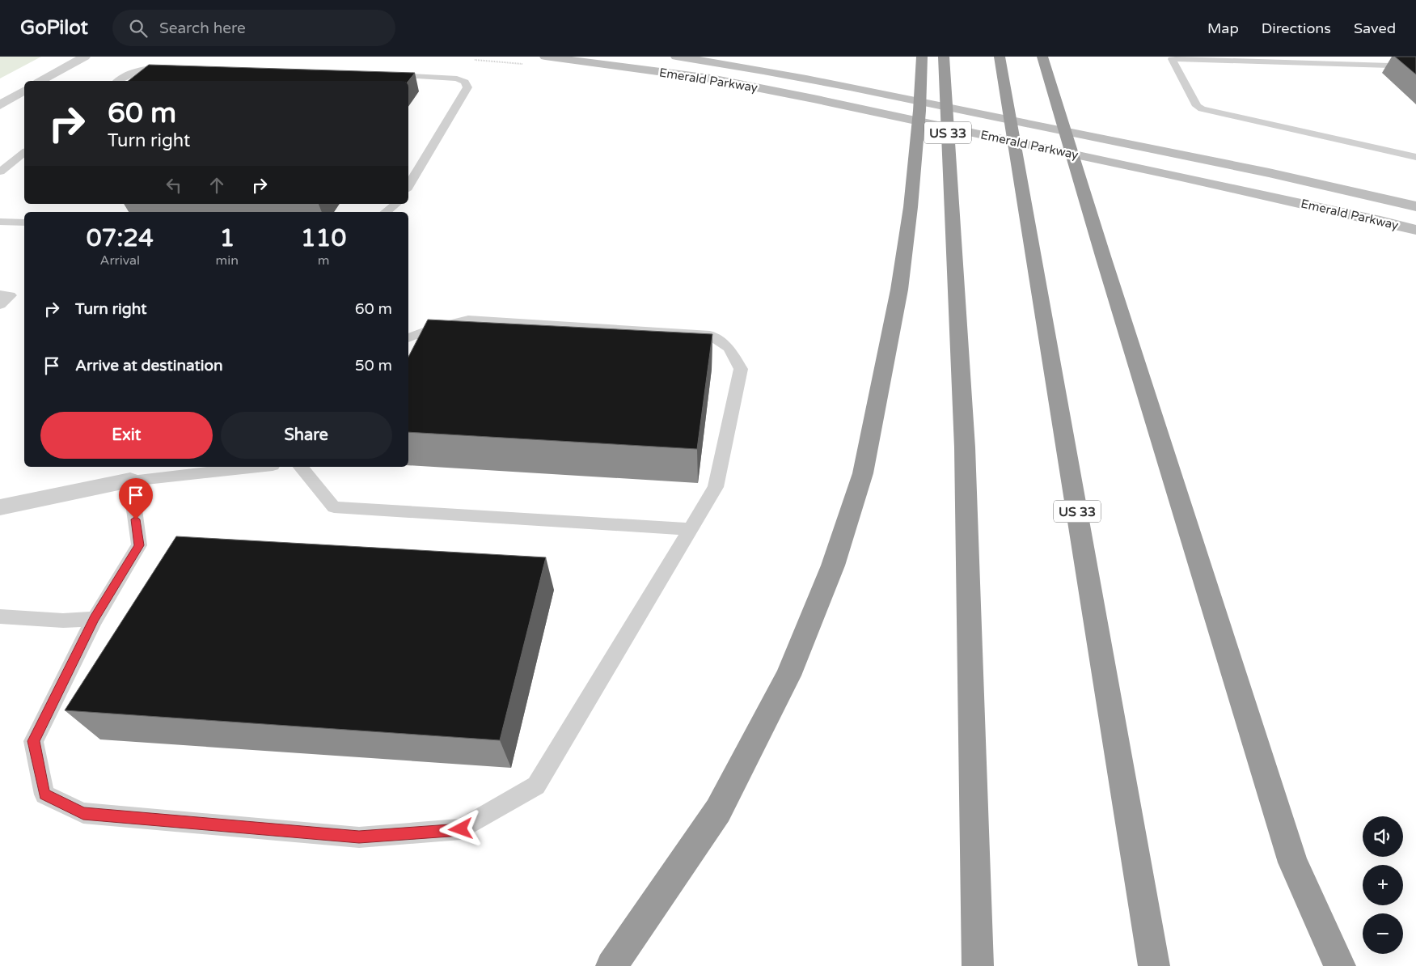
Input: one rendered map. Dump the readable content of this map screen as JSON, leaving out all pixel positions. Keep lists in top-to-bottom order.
{
  "streets": {
    "highway": ["US 33"],
    "main road": ["Emerald Parkway"]
  },
  "page": {
    "header": "GoPilot",
    "search": "Search here",
    "nav": ["Map", "Directions", "Saved"],
    "turn": ["60 m", "Turn right"],
    "eta": [
      "07:24",
      "Arrival",
      "1",
      "min",
      "110",
      "m"
    ],
    "list": [
      {
        "name": "Turn right",
        "value": "60 m"
      },
      {
        "name": "Arrive at destination",
        "value": "50 m"
      }
    ],
    "buttons": ["Exit", "Share"],
    "map_buttons": ["+", "−"]
  }
}
